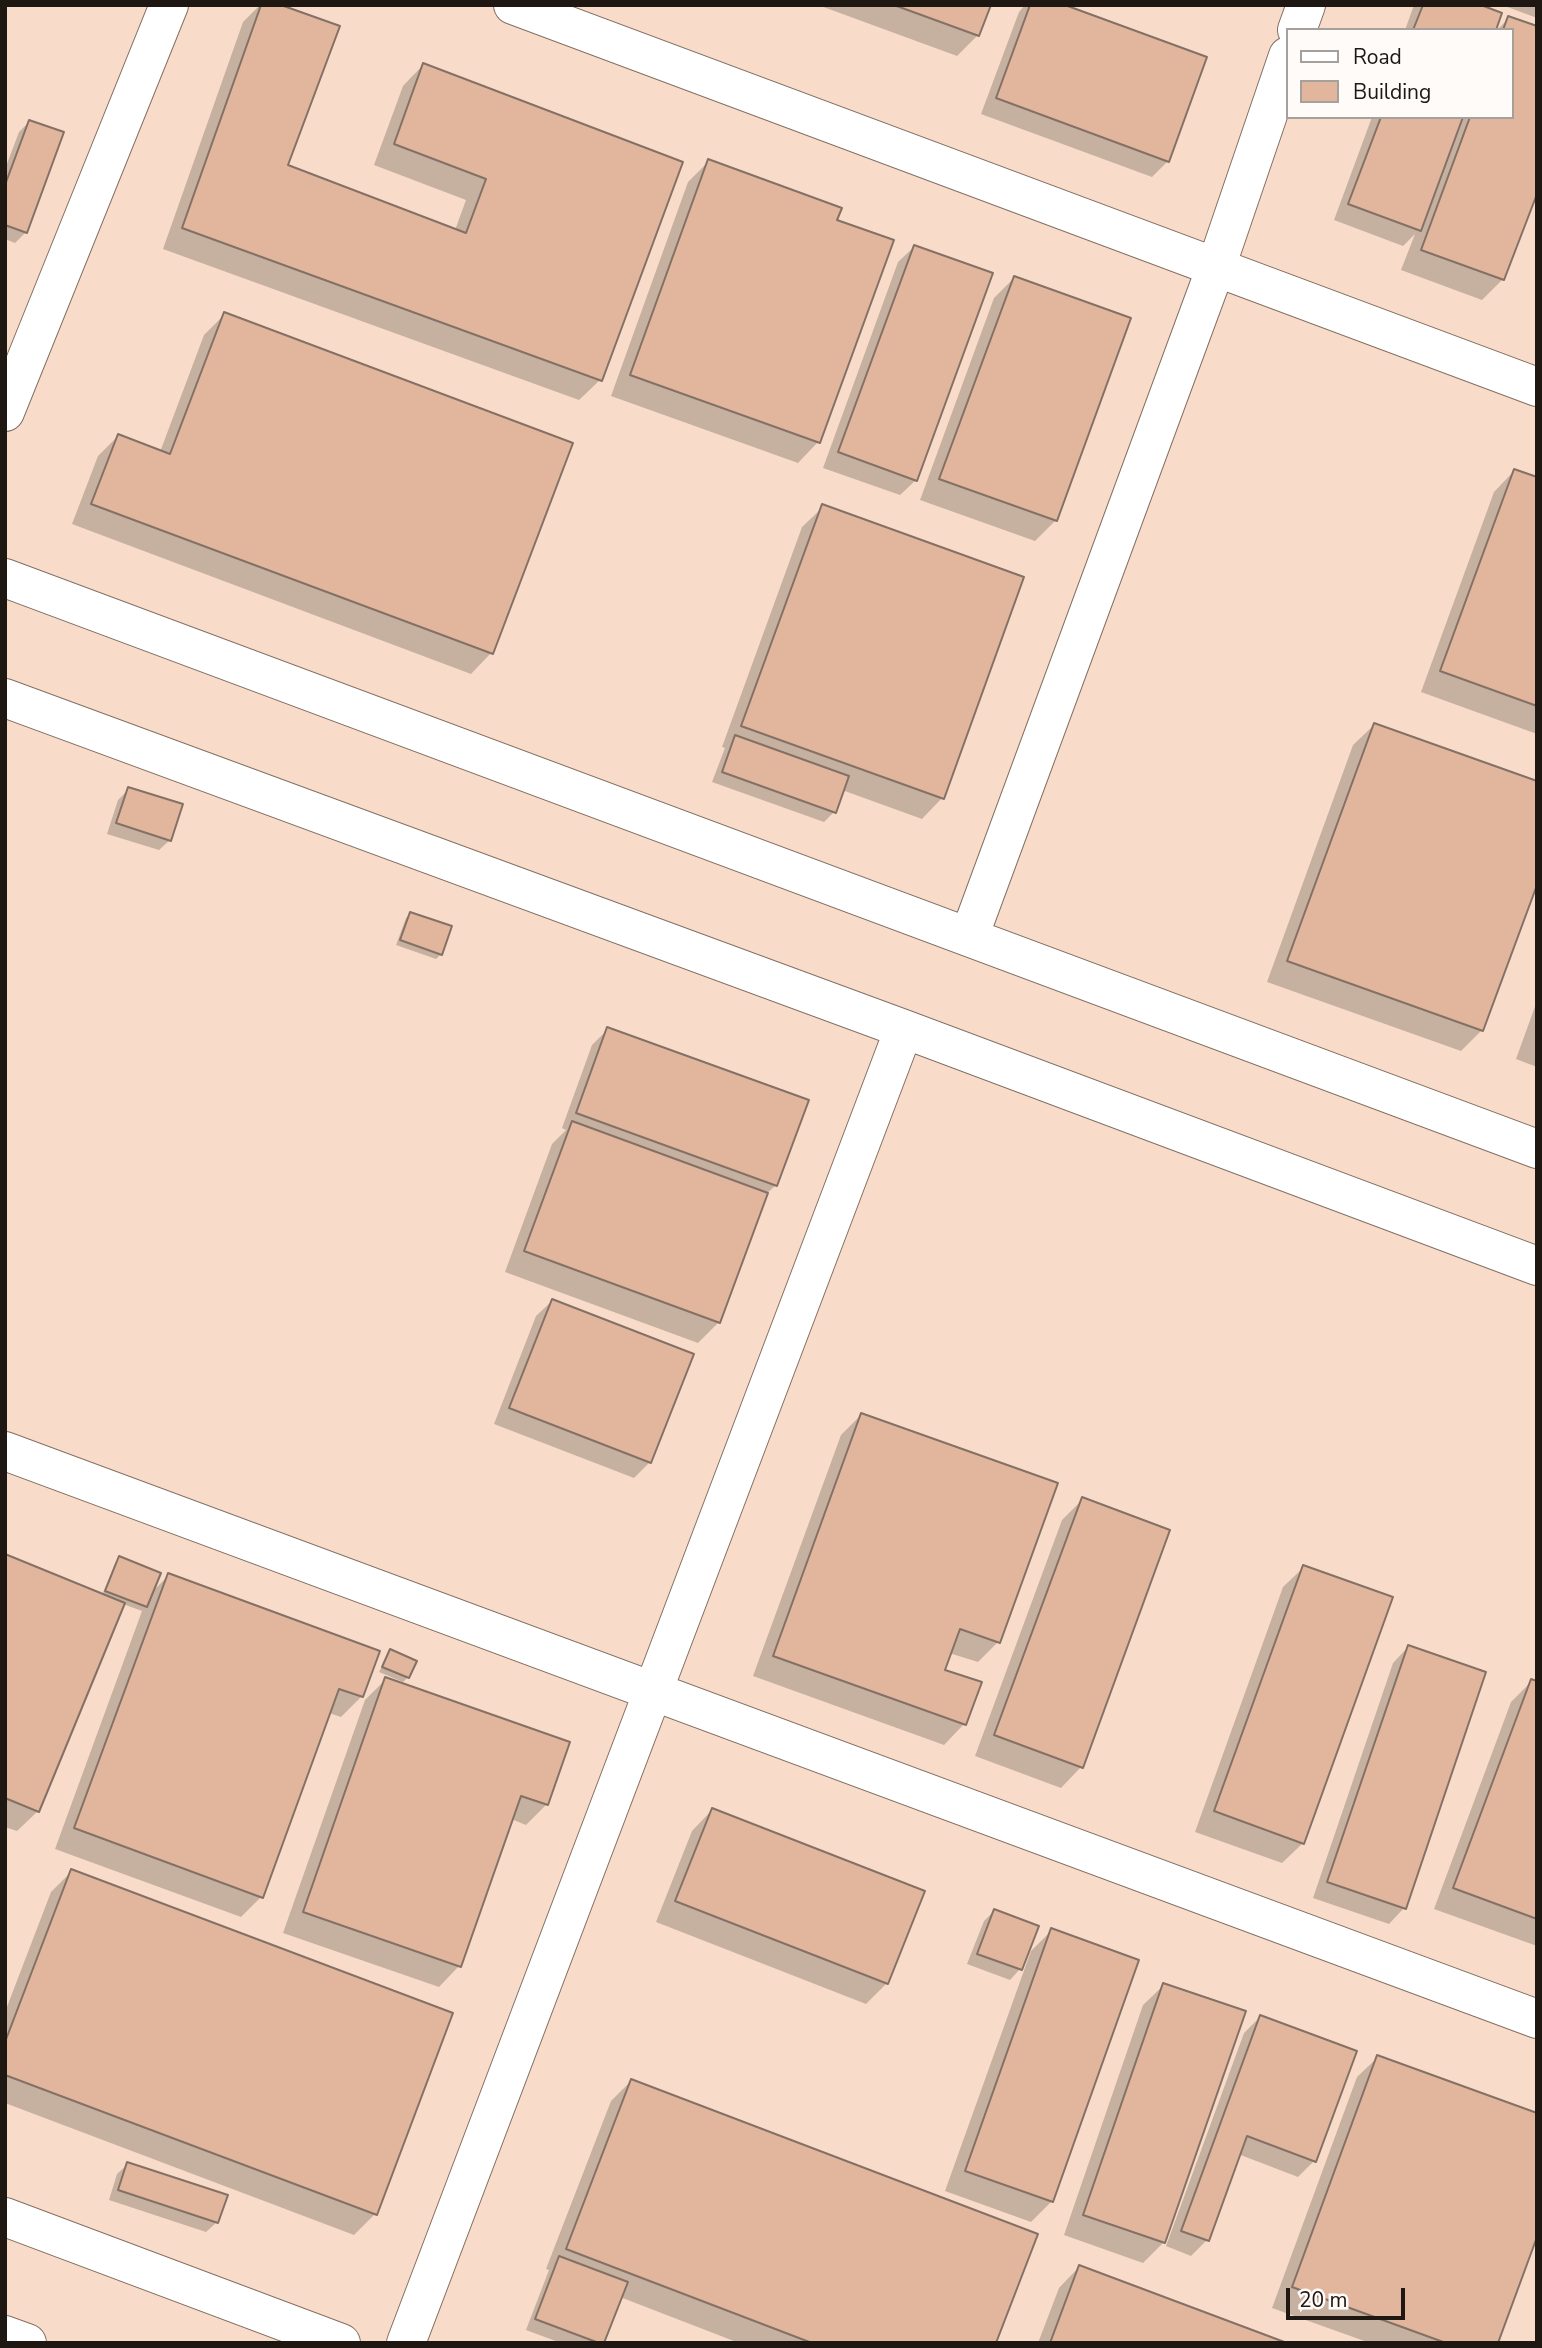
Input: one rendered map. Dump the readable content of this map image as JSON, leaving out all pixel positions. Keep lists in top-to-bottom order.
{
  "legend": ["Road", "Building"],
  "scale_bar": "20 m"
}
